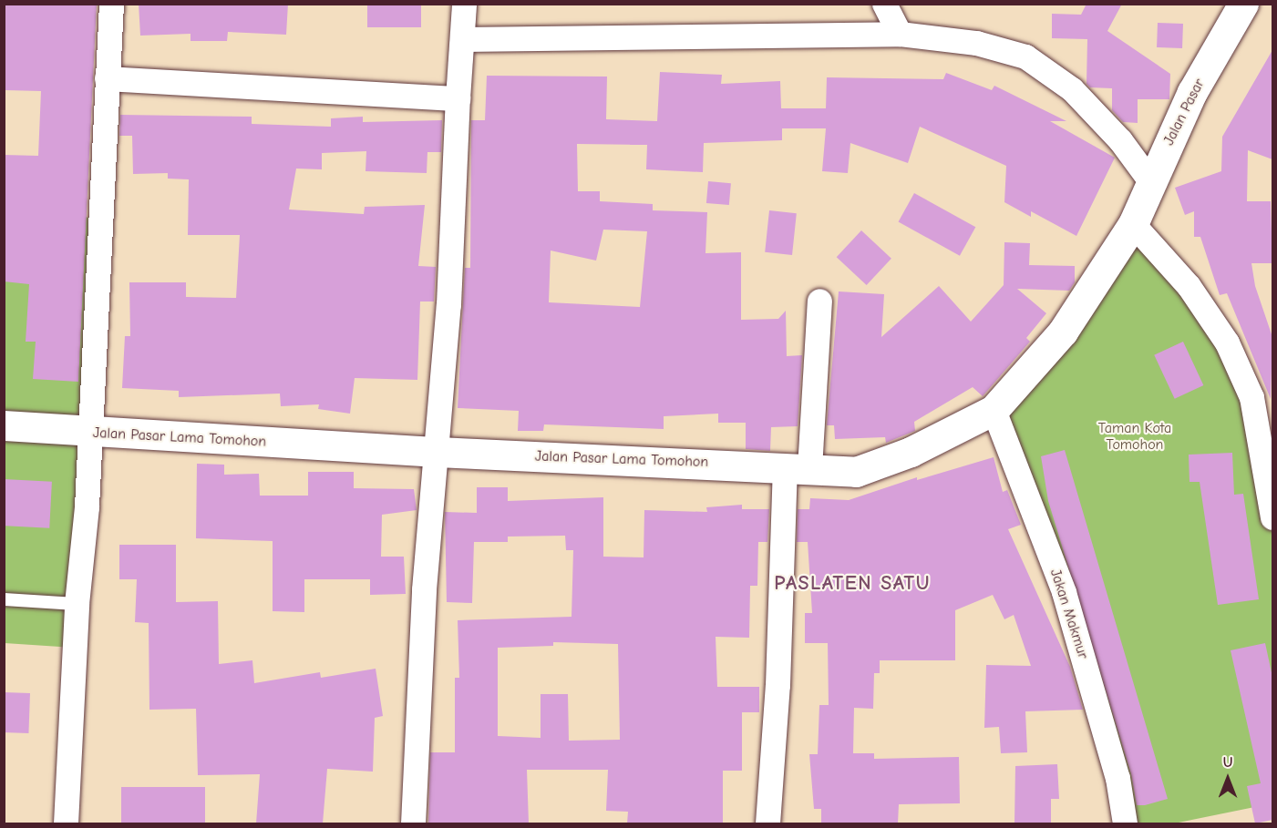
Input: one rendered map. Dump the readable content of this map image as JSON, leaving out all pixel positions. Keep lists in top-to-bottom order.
{
  "streets": {
    "street": ["Jalan Pasar", "Jalan Pasar Lama Tomohon", "Jakan Makmur"]
  },
  "crossings": [
    ["Jalan Pasar", "Jalan Pasar Lama Tomohon"],
    ["Jalan Pasar Lama Tomohon", "Jakan Makmur"]
  ],
  "districts": ["PASLATEN SATU"],
  "parks": ["Taman Kota Tomohon"],
  "north": "top"
}
